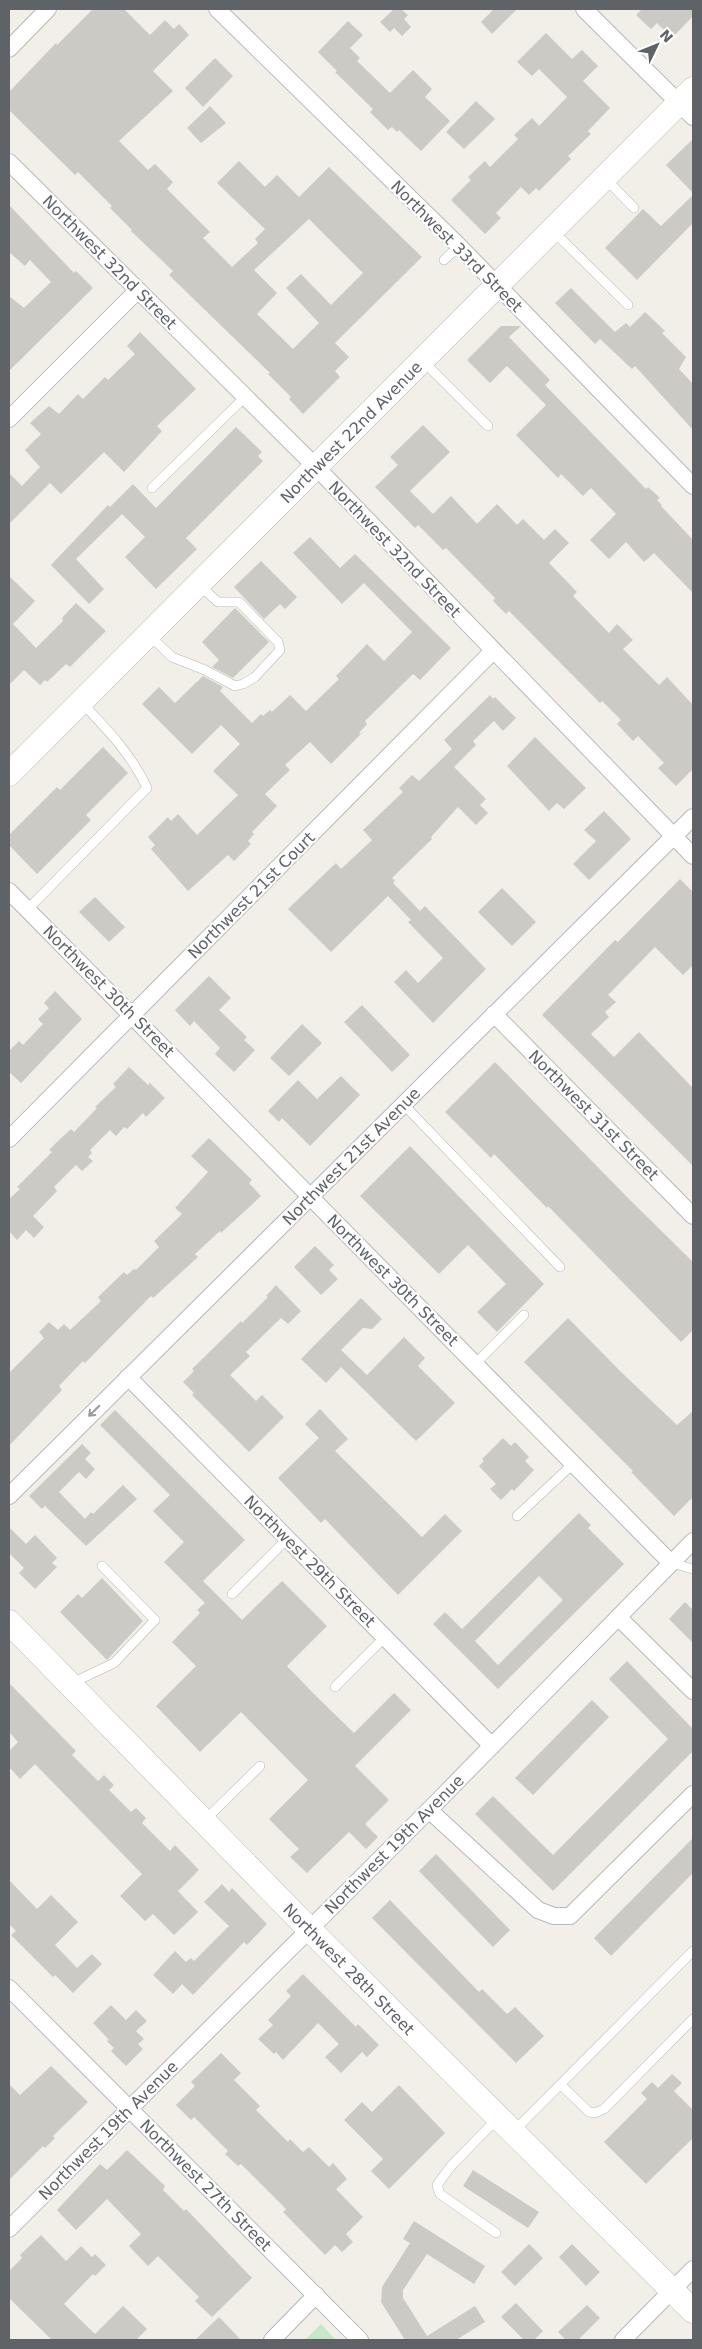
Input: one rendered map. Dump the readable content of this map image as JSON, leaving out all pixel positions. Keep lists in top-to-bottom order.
{
  "streets": {
    "main road": ["Northwest 22nd Avenue", "Northwest 28th Street"],
    "street": [
      "Northwest 33rd Street",
      "Northwest 32nd Street",
      "Northwest 21st Court",
      "Northwest 30th Street",
      "Northwest 31st Street",
      "Northwest 21st Avenue",
      "Northwest 29th Street",
      "Northwest 19th Avenue",
      "Northwest 27th Street"
    ]
  },
  "crossings": [
    ["Northwest 33rd Street", "Northwest 22nd Avenue"],
    ["Northwest 32nd Street", "Northwest 22nd Avenue"],
    ["Northwest 32nd Street", "Northwest 21st Court"],
    ["Northwest 32nd Street", "Northwest 21st Avenue"],
    ["Northwest 21st Court", "Northwest 30th Street"],
    ["Northwest 30th Street", "Northwest 21st Avenue"],
    ["Northwest 30th Street", "Northwest 19th Avenue"],
    ["Northwest 31st Street", "Northwest 21st Avenue"],
    ["Northwest 21st Avenue", "Northwest 29th Street"],
    ["Northwest 29th Street", "Northwest 19th Avenue"],
    ["Northwest 19th Avenue", "Northwest 28th Street"],
    ["Northwest 19th Avenue", "Northwest 27th Street"]
  ],
  "north": "top right"
}
